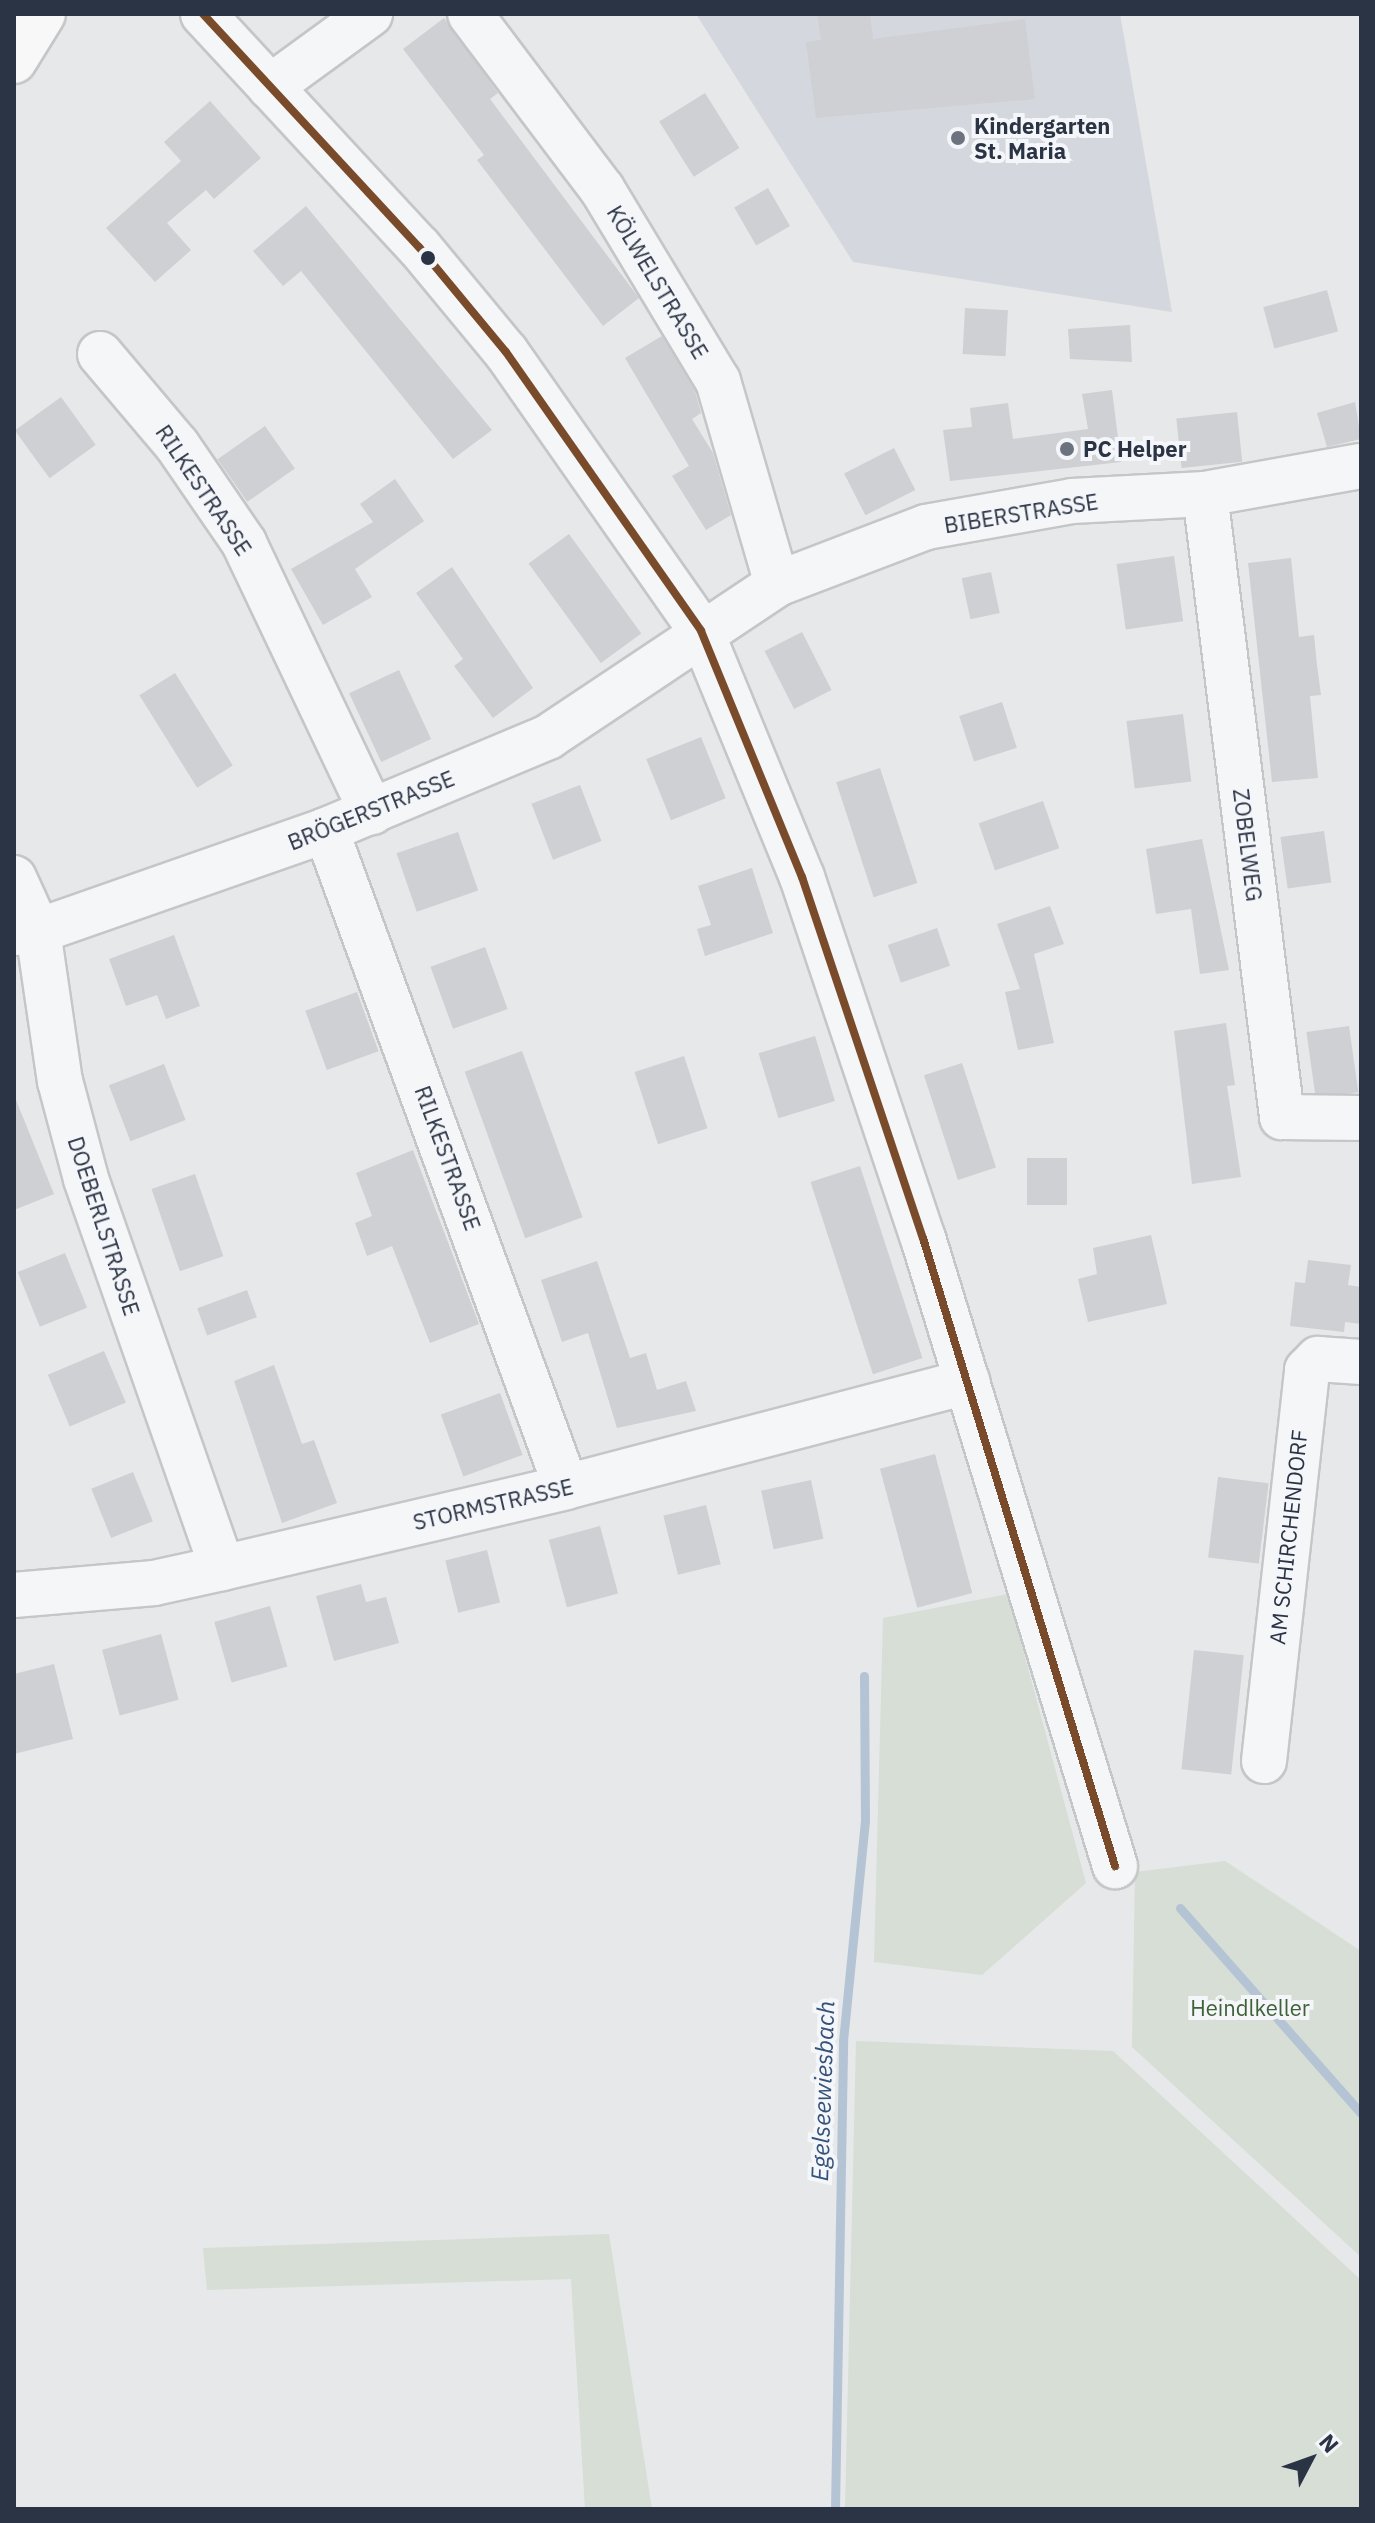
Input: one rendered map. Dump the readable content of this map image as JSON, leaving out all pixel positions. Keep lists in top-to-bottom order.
{
  "streets": {
    "street": [
      "KÖLWELSTRASSE",
      "RILKESTRASSE",
      "BIBERSTRASSE",
      "BRÖGERSTRASSE",
      "ZOBELWEG",
      "DOEBERLSTRASSE",
      "STORMSTRASSE",
      "AM SCHIRCHENDORF"
    ]
  },
  "crossings": [
    ["KÖLWELSTRASSE", "BIBERSTRASSE"],
    ["RILKESTRASSE", "BRÖGERSTRASSE"],
    ["RILKESTRASSE", "STORMSTRASSE"],
    ["BIBERSTRASSE", "BRÖGERSTRASSE"],
    ["BIBERSTRASSE", "ZOBELWEG"],
    ["BRÖGERSTRASSE", "DOEBERLSTRASSE"],
    ["DOEBERLSTRASSE", "STORMSTRASSE"]
  ],
  "water": ["Egelseewiesbach"],
  "parks": ["Heindlkeller"],
  "places": ["Kindergarten St. Maria", "PC Helper"],
  "north": "top right"
}
